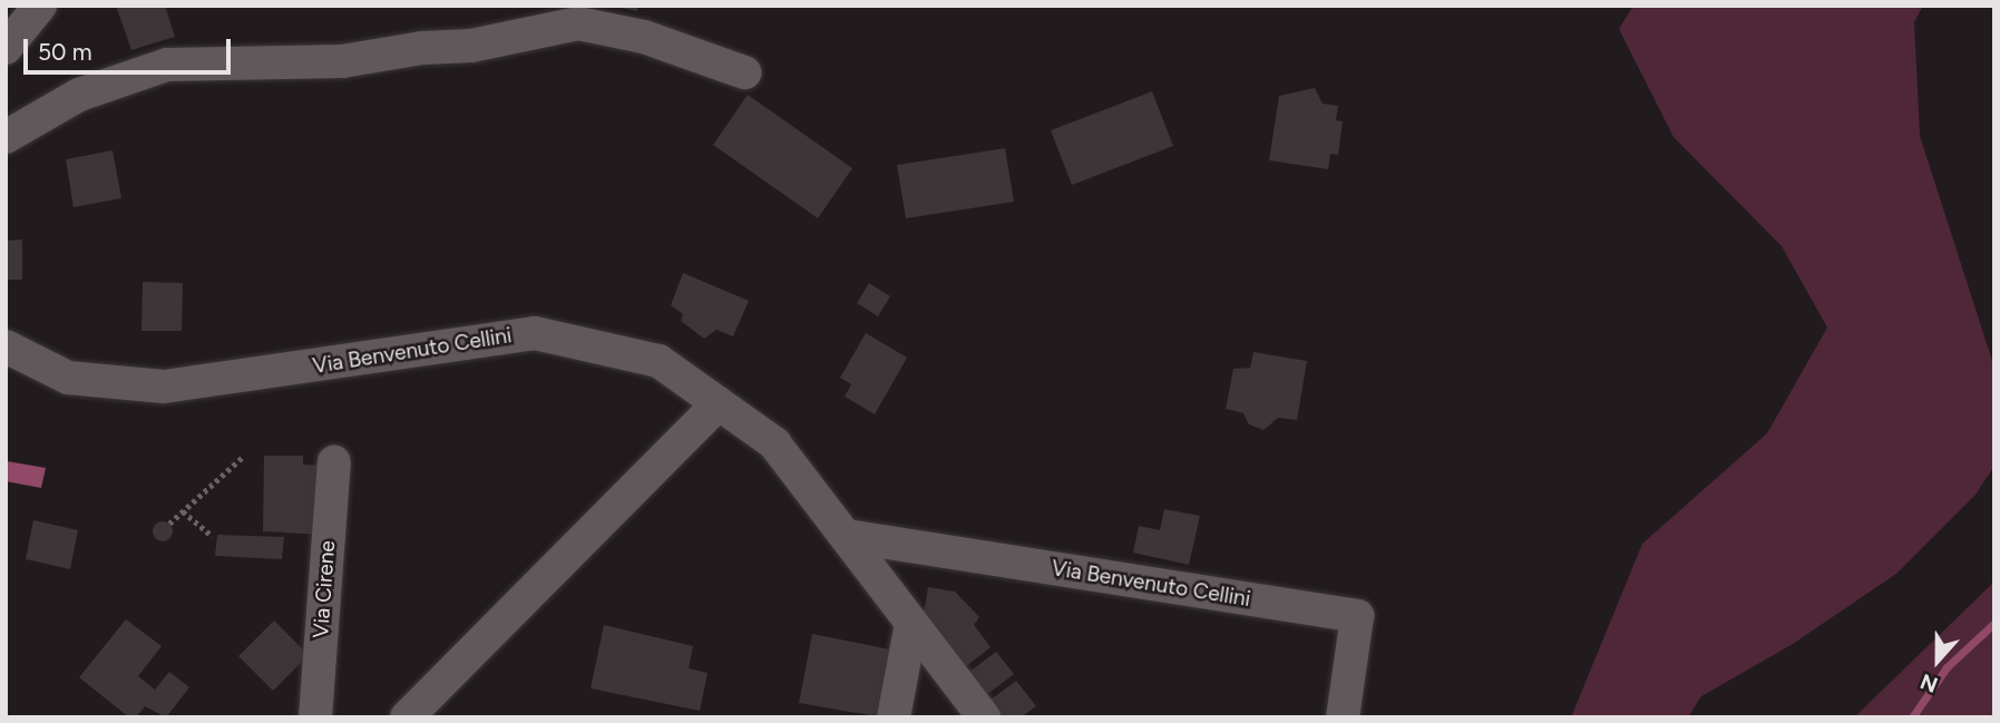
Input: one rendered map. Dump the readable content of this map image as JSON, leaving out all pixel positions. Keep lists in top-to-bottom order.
{
  "streets": {
    "street": ["Via Benvenuto Cellini", "Via Cirene"]
  },
  "scale_bar": "50 m",
  "north": "bottom"
}
